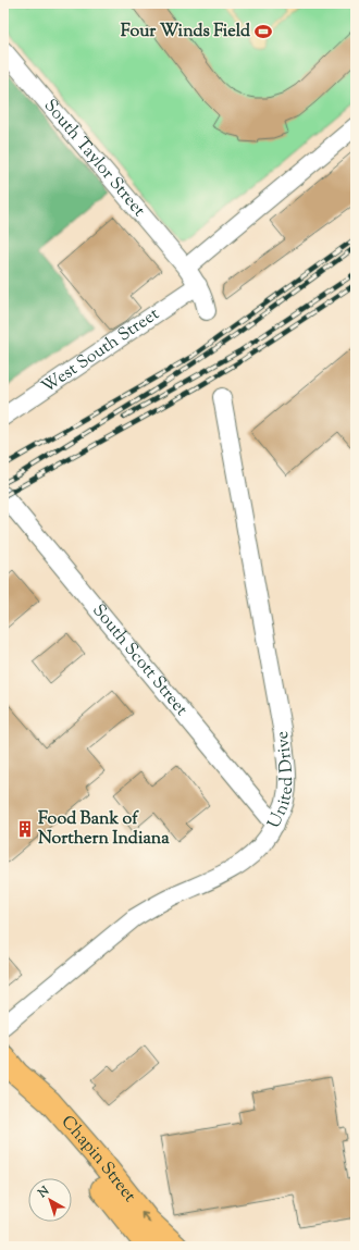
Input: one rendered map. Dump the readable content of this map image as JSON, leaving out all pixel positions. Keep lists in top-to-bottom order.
{
  "streets": {
    "main road": ["Chapin Street"],
    "street": [
      "South Taylor Street",
      "West South Street",
      "South Scott Street",
      "United Drive"
    ]
  },
  "crossings": [
    ["South Scott Street", "United Drive"]
  ],
  "places": {
    "sports": ["Four Winds Field"],
    "building": ["Food Bank of Northern Indiana"]
  },
  "north": "top left"
}
